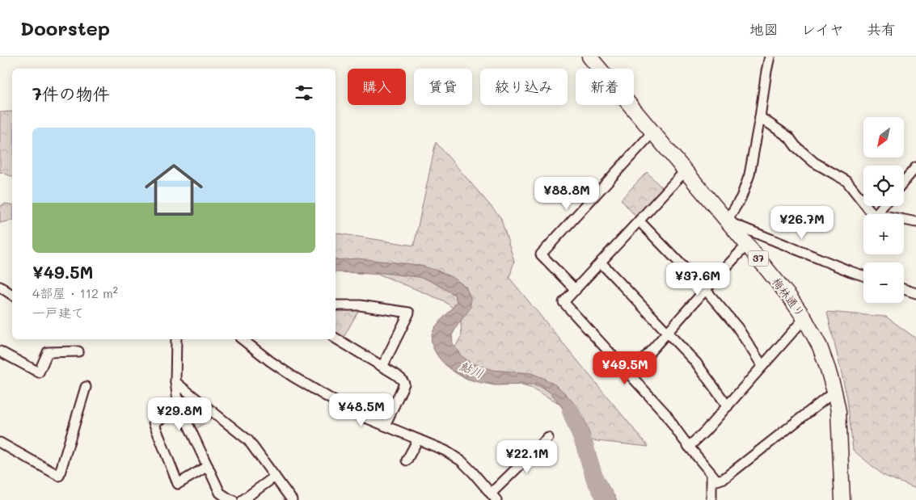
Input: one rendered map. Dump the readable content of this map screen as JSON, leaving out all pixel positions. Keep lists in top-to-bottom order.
{
  "streets": {
    "main road": ["37", "梅林通り"]
  },
  "water": ["鮎川"],
  "north": "bottom left",
  "page": {
    "header": "Doorstep",
    "nav": ["地図", "レイヤ", "共有"],
    "chip": [
      "購入",
      "賃貸",
      "絞り込み",
      "新着"
    ],
    "heading": "7件の物件",
    "map_buttons": ["+", "−"],
    "list": [
      {
        "name": "¥49.5M",
        "note": "4部屋 · 112 m² · 一戸建て"
      }
    ],
    "price": [
      "¥88.8M",
      "¥26.7M",
      "¥37.6M",
      "¥49.5M",
      "¥48.5M",
      "¥29.8M",
      "¥22.1M"
    ]
  }
}
